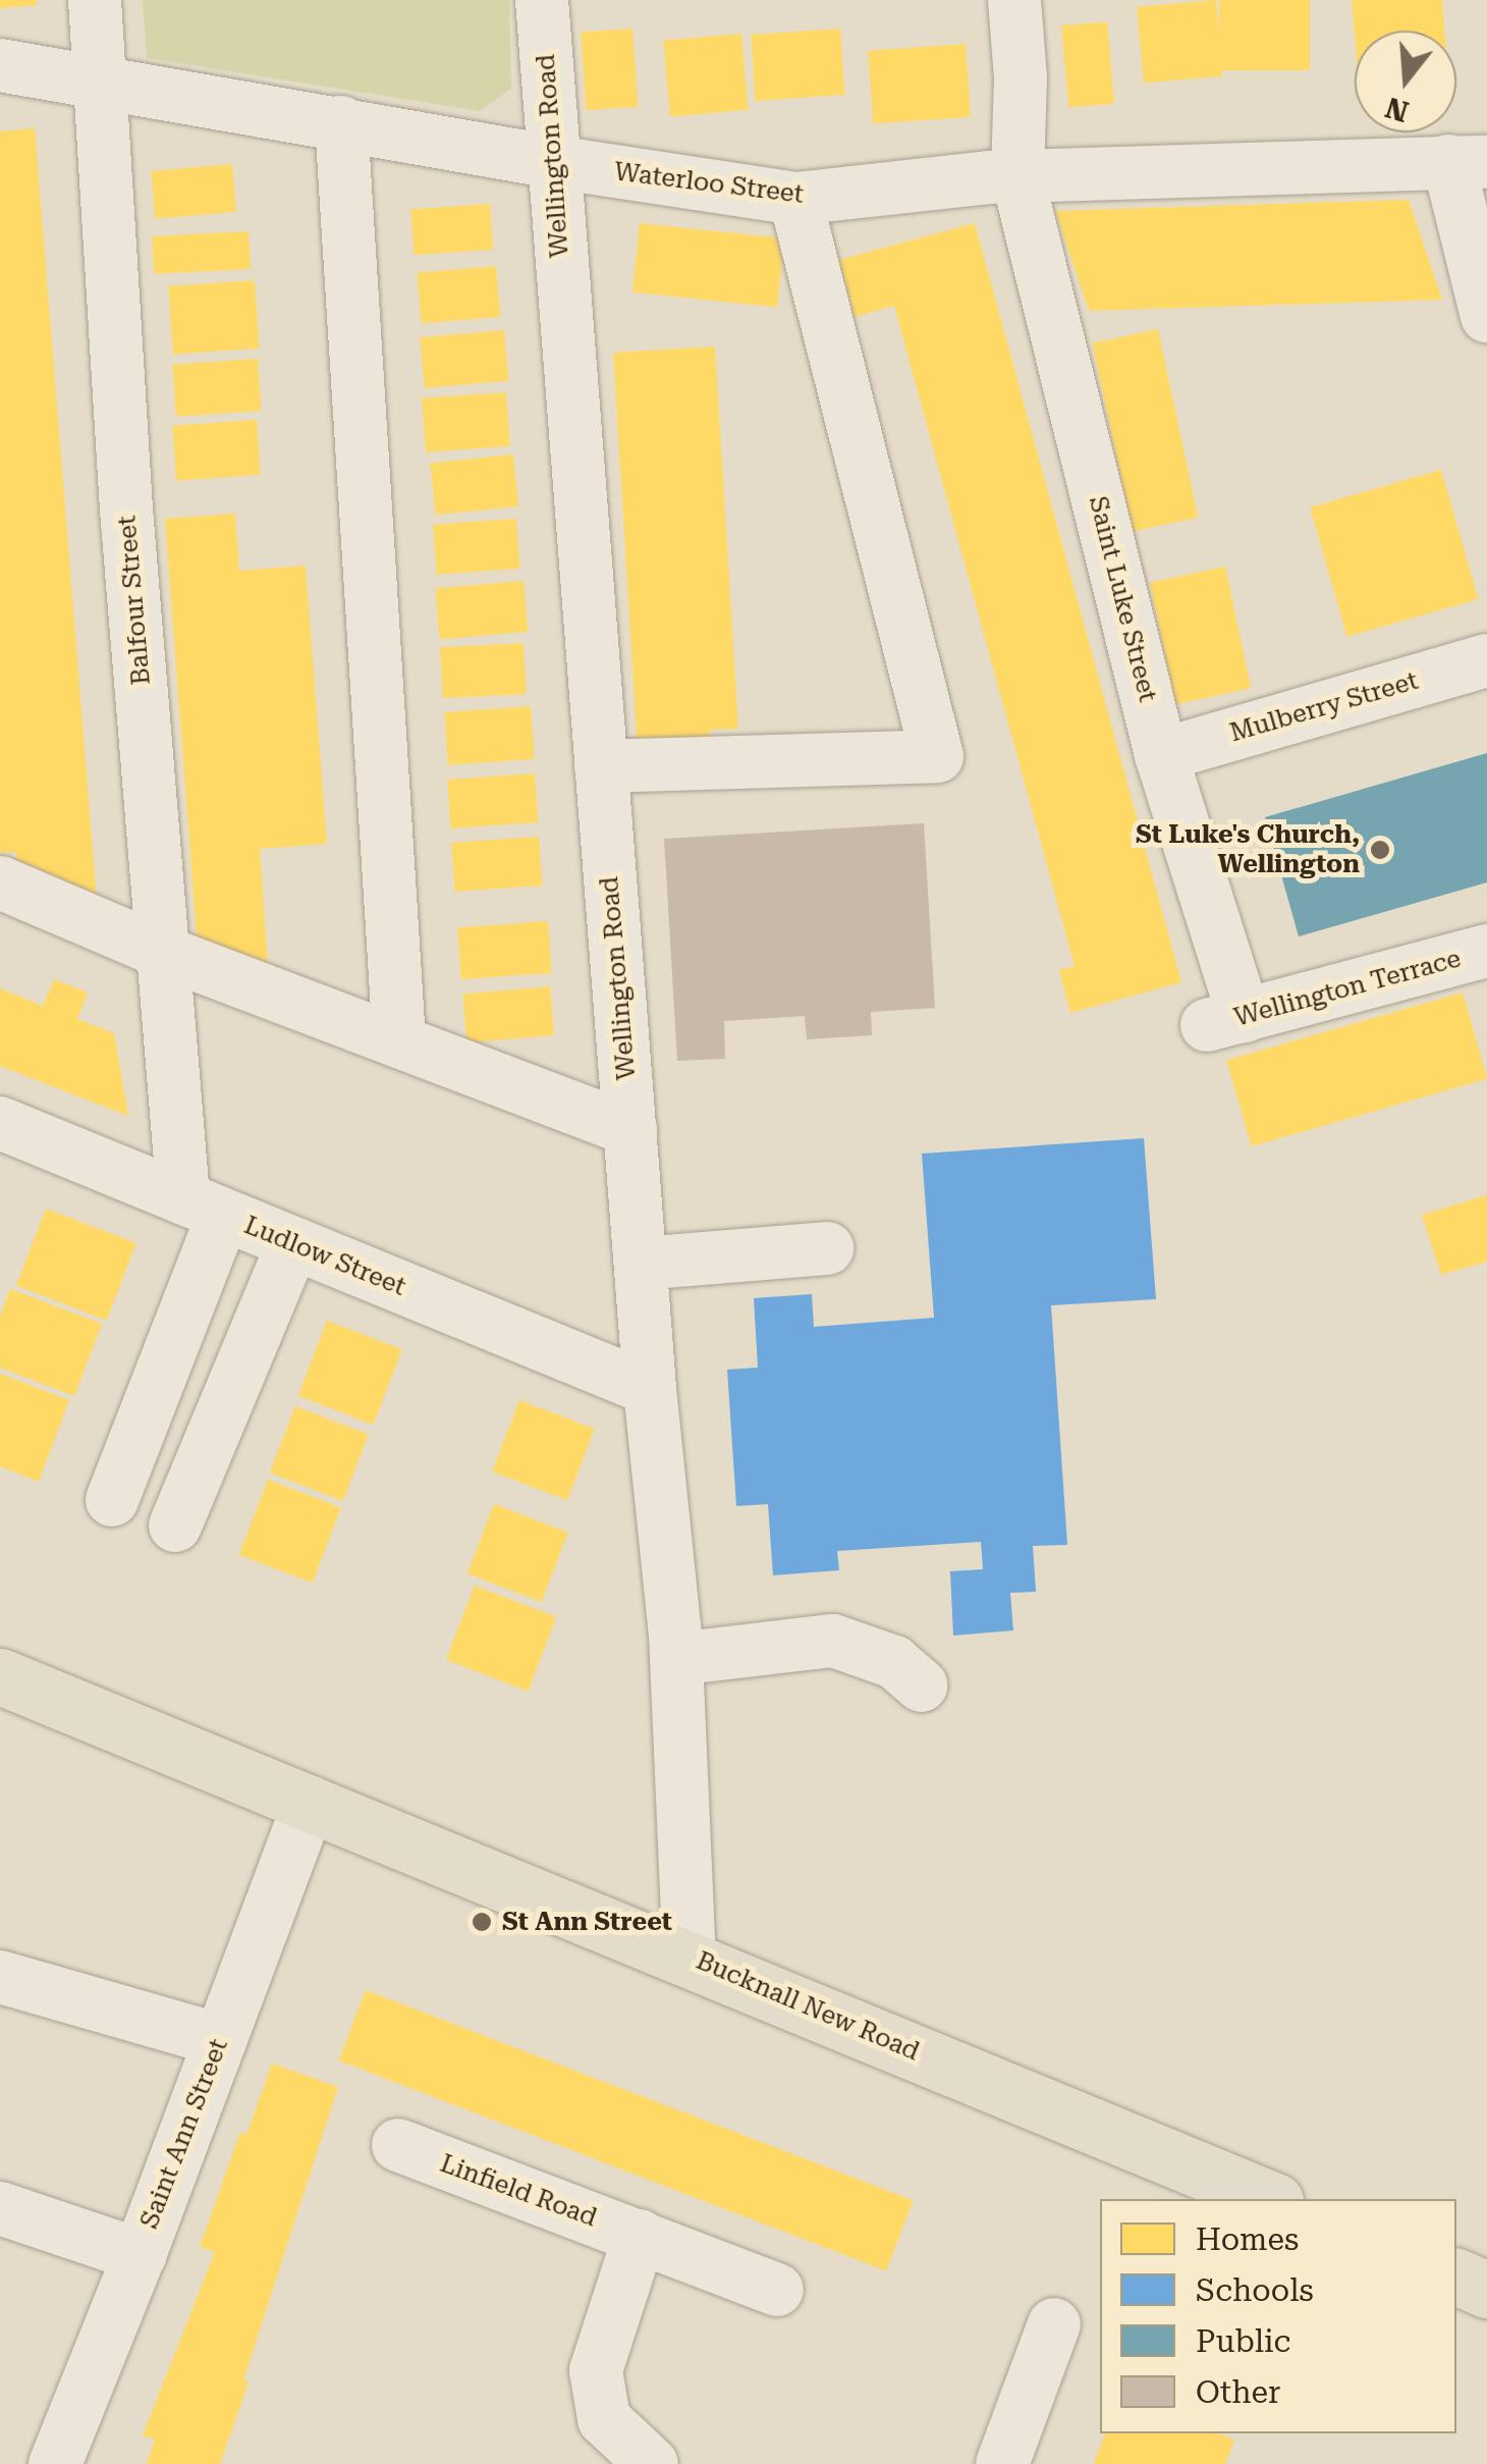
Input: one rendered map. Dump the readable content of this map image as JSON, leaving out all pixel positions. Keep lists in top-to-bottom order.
{
  "streets": {
    "main road": ["Bucknall New Road"],
    "street": [
      "Wellington Road",
      "Waterloo Street",
      "Saint Luke Street",
      "Balfour Street",
      "Mulberry Street",
      "Wellington Terrace",
      "Ludlow Street",
      "Saint Ann Street",
      "Linfield Road"
    ]
  },
  "crossings": [
    ["Wellington Road", "Waterloo Street"],
    ["Wellington Road", "Ludlow Street"],
    ["Wellington Road", "Bucknall New Road"],
    ["Waterloo Street", "Saint Luke Street"],
    ["Waterloo Street", "Balfour Street"],
    ["Saint Luke Street", "Mulberry Street"],
    ["Saint Luke Street", "Wellington Terrace"],
    ["Balfour Street", "Ludlow Street"],
    ["Bucknall New Road", "Saint Ann Street"]
  ],
  "places": ["St Luke's Church, Wellington", "St Ann Street"],
  "legend": [
    "Homes",
    "Schools",
    "Public",
    "Other"
  ],
  "north": "bottom"
}
